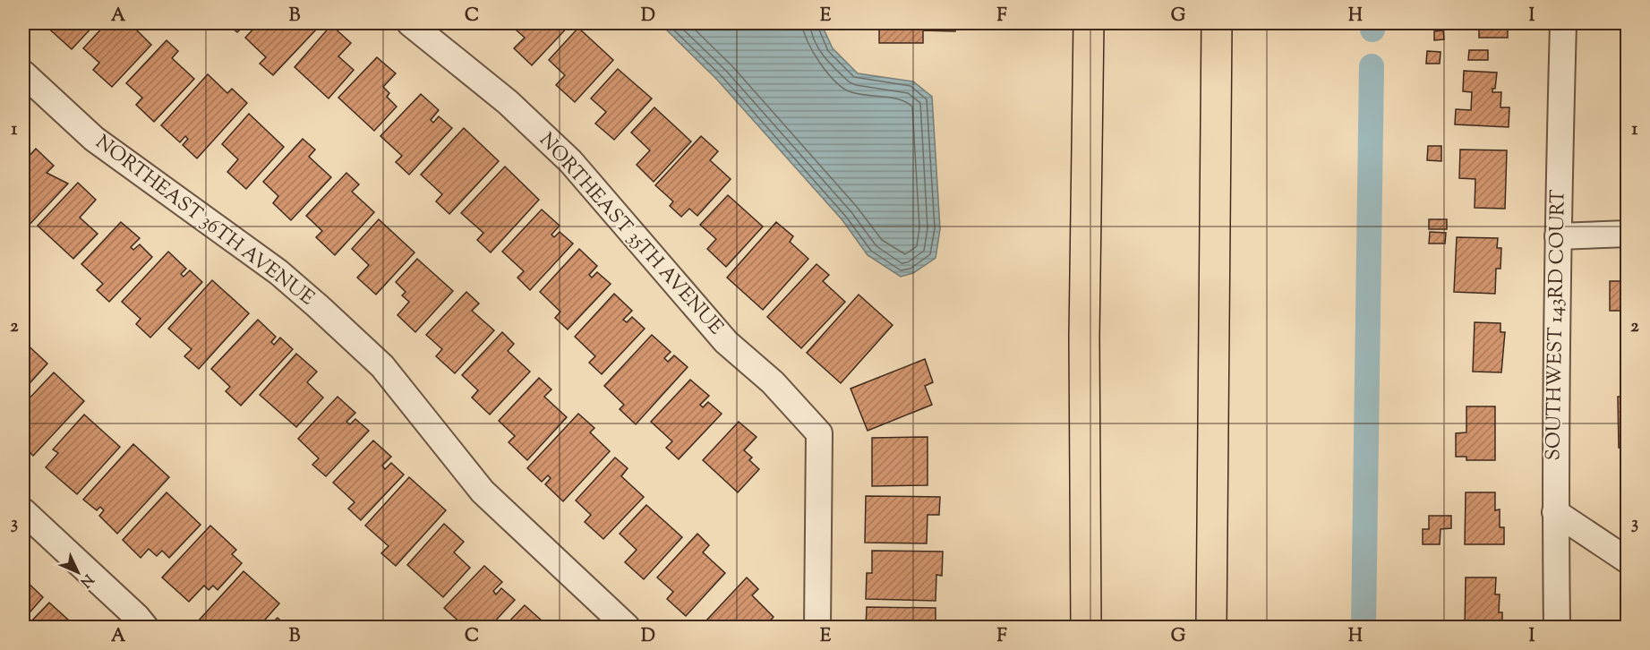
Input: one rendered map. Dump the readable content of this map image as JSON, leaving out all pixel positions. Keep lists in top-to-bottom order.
{
  "streets": {
    "street": ["NORTHEAST 36TH AVENUE", "NORTHEAST 35TH AVENUE", "SOUTHWEST 143RD COURT"]
  },
  "north": "bottom right",
  "grid": {
    "columns": [
      "A",
      "B",
      "C",
      "D",
      "E",
      "F",
      "G",
      "H",
      "I"
    ],
    "rows": ["1", "2", "3"]
  }
}
